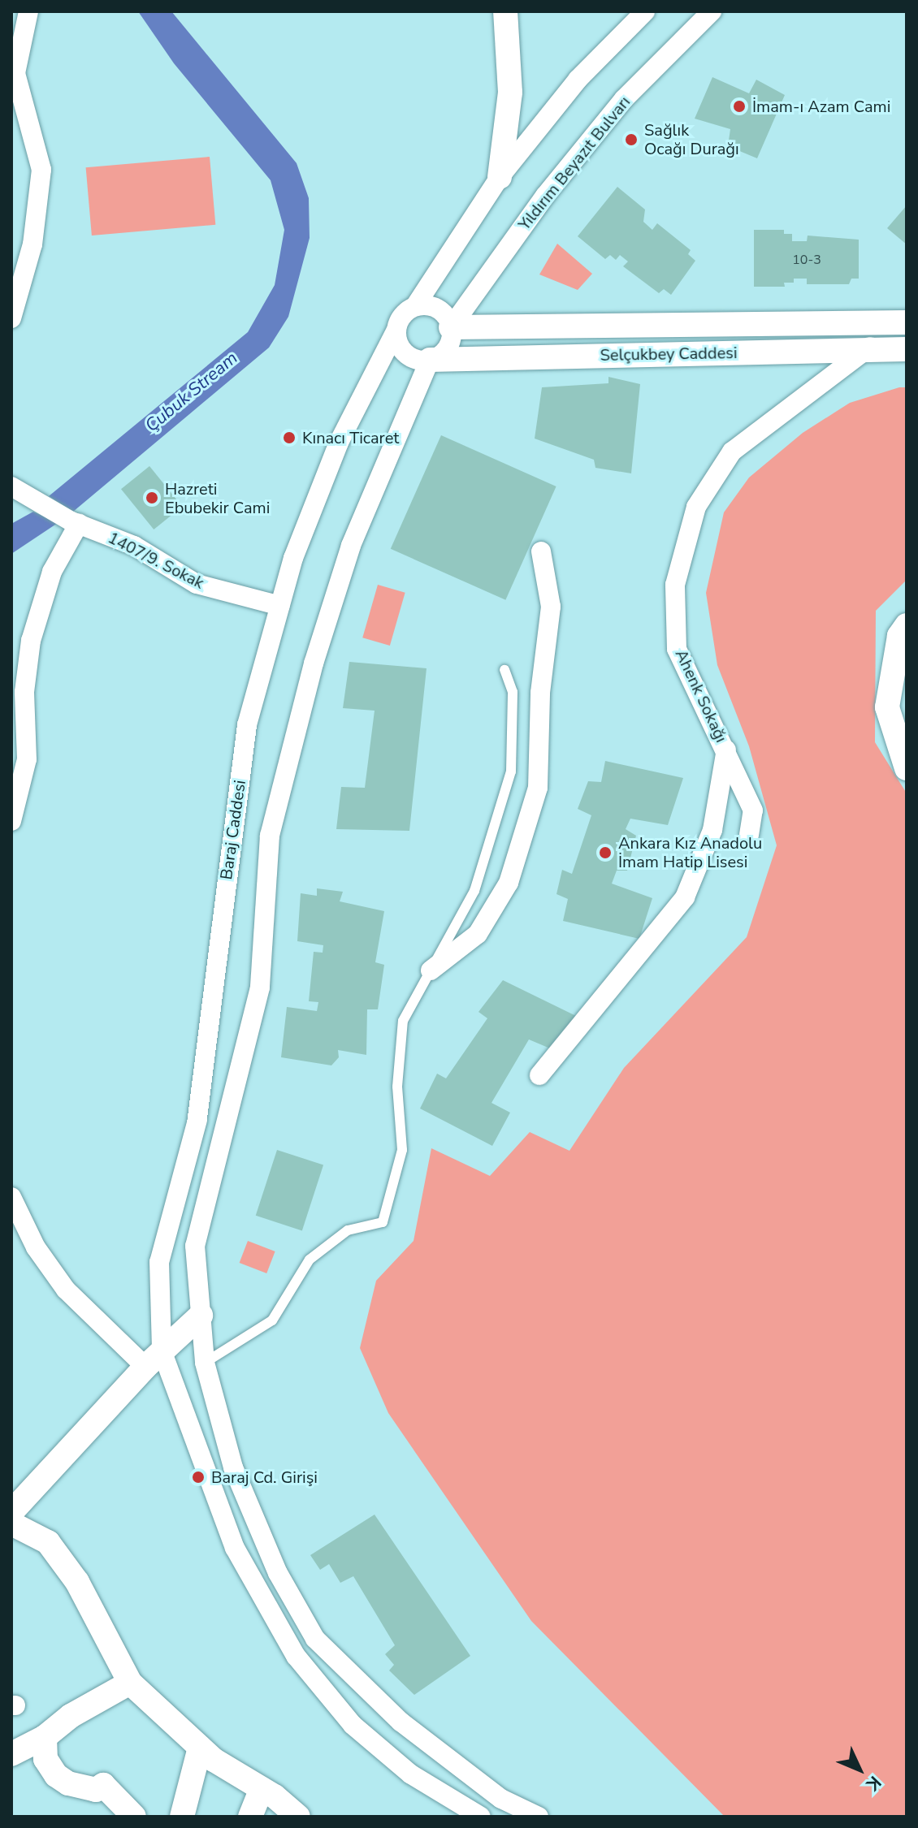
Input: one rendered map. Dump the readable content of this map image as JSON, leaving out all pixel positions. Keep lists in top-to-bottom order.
{
  "streets": {
    "street": [
      "Yıldırım Beyazıt Bulvarı",
      "Selçukbey Caddesi",
      "1407/9. Sokak",
      "Ahenk Sokağı",
      "Baraj Caddesi"
    ]
  },
  "crossings": [
    ["Yıldırım Beyazıt Bulvarı", "Selçukbey Caddesi"],
    ["Yıldırım Beyazıt Bulvarı", "Baraj Caddesi"],
    ["Selçukbey Caddesi", "Ahenk Sokağı"],
    ["Selçukbey Caddesi", "Baraj Caddesi"],
    ["1407/9. Sokak", "Baraj Caddesi"]
  ],
  "water": ["Çubuk Stream"],
  "places": [
    "İmam-ı Azam Cami",
    "Sağlık Ocağı Durağı",
    "Kınacı Ticaret",
    "Hazreti Ebubekir Cami",
    "Ankara Kız Anadolu İmam Hatip Lisesi",
    "Baraj Cd. Girişi"
  ],
  "house_numbers": ["10-3"],
  "north": "bottom right"
}
